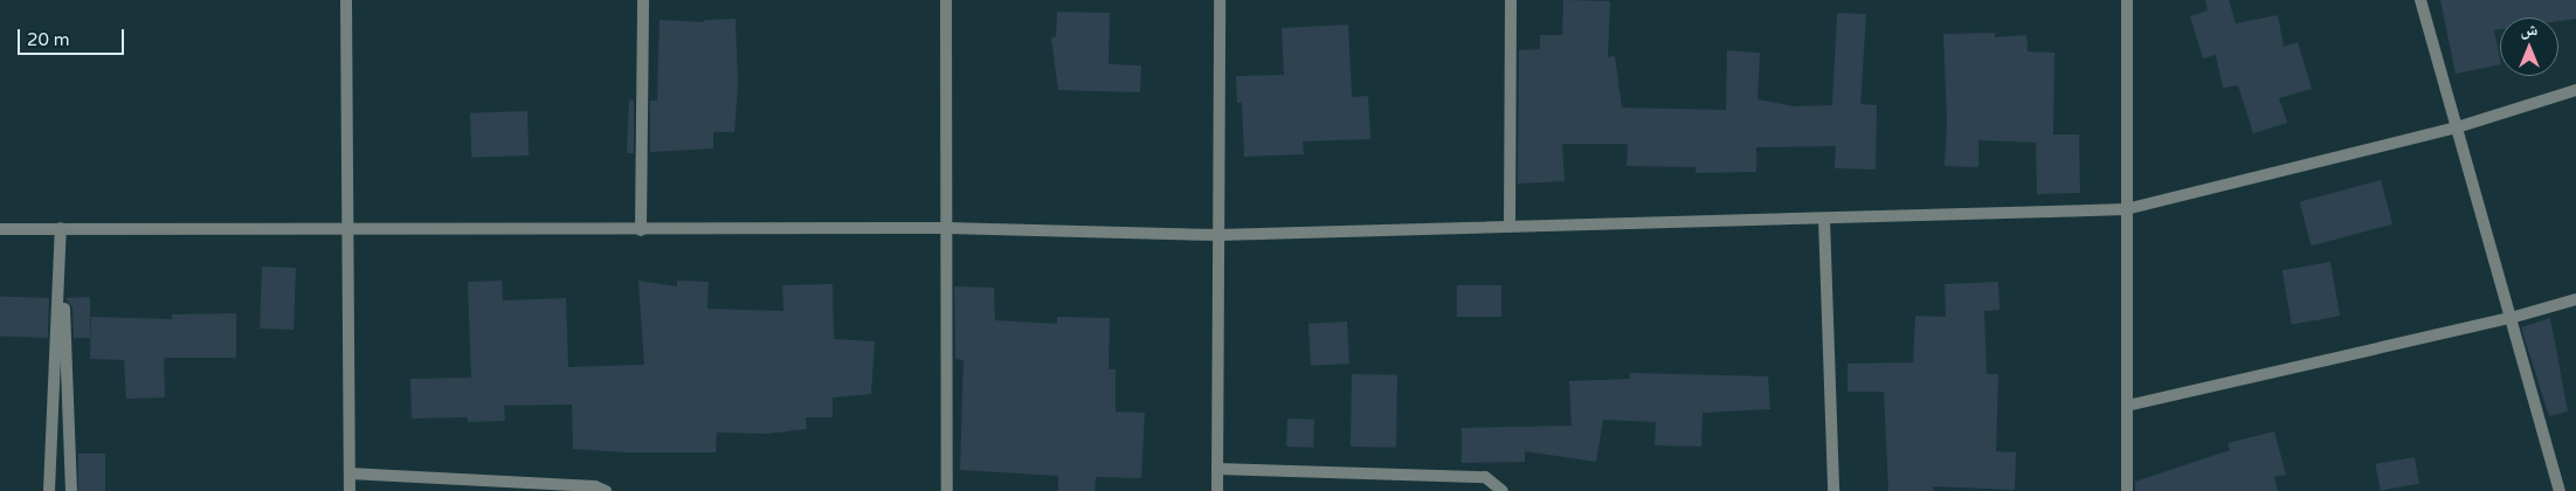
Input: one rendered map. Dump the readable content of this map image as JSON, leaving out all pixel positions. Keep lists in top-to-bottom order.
{
  "scale_bar": "20 m",
  "north": "top"
}
